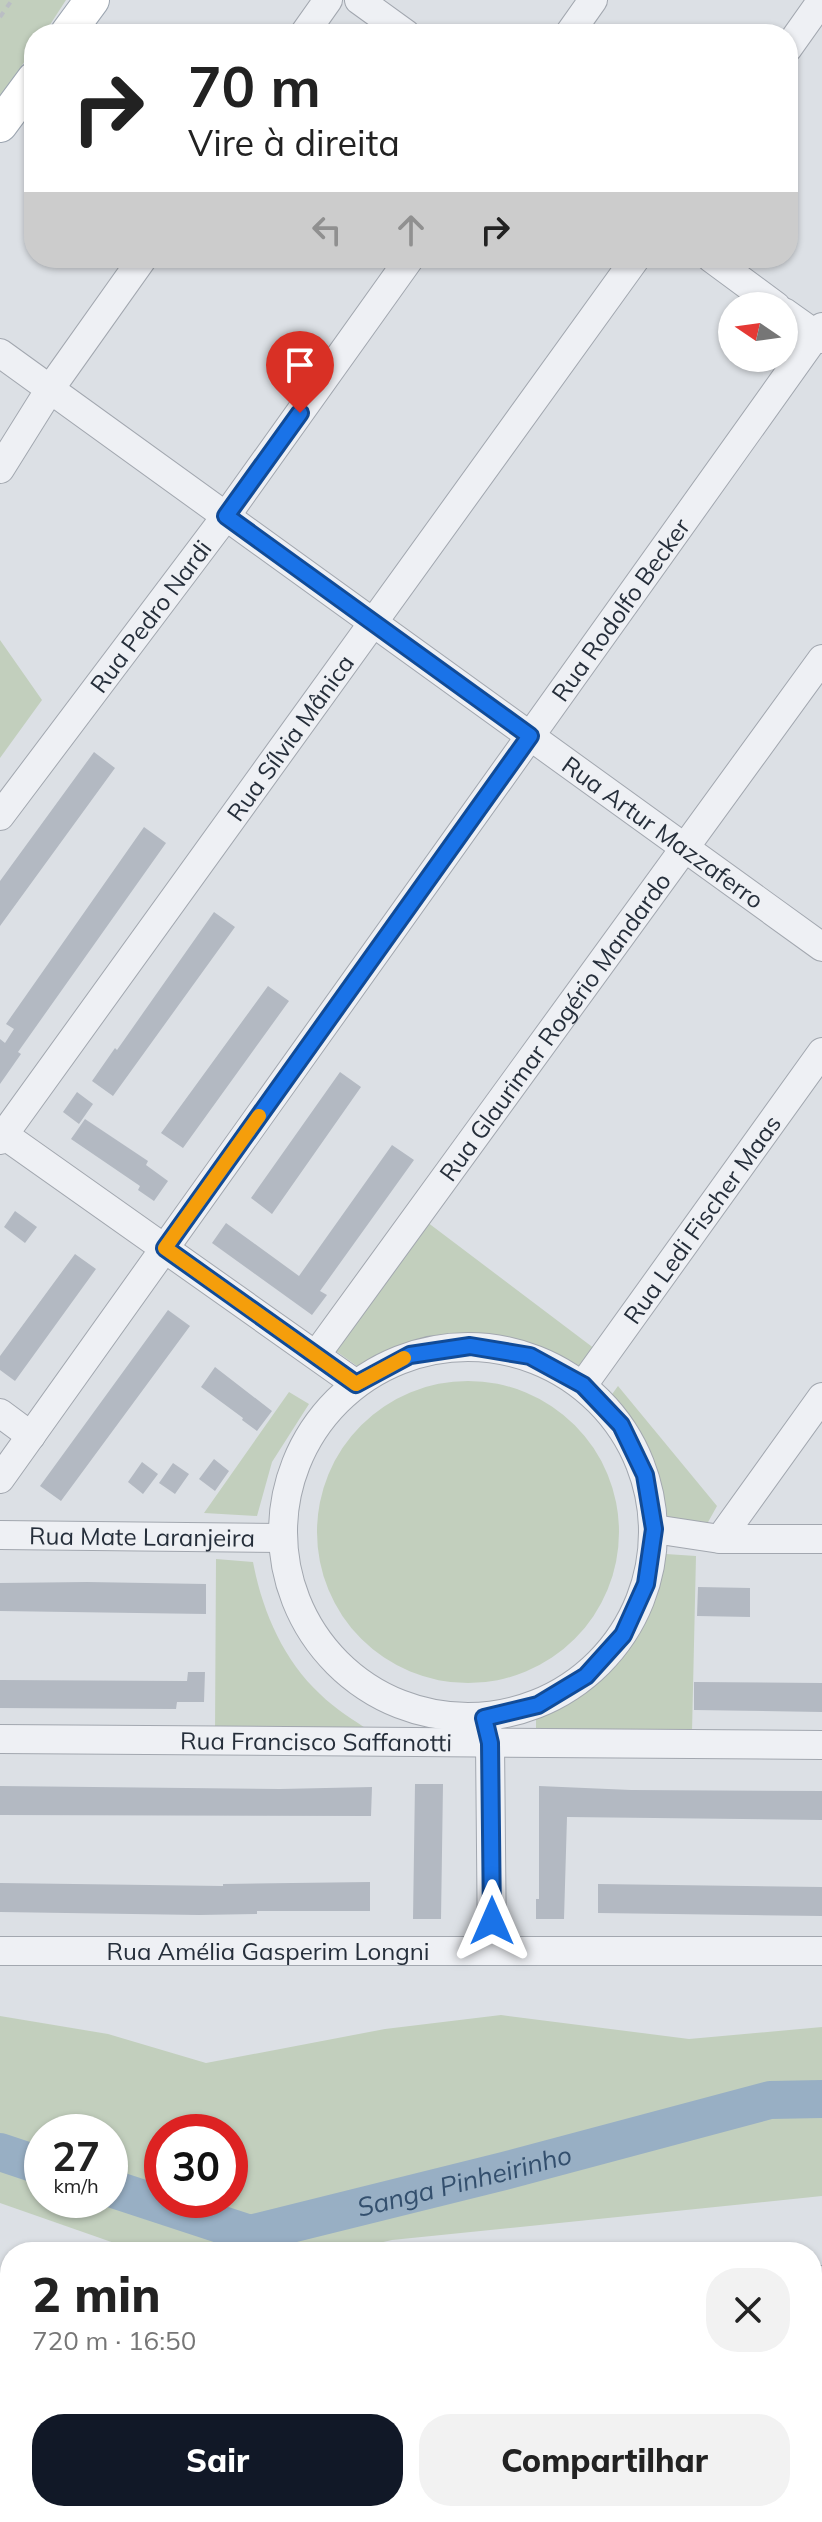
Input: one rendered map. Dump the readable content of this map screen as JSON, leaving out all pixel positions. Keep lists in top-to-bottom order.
{
  "streets": {
    "street": [
      "Rua Rodolfo Becker",
      "Rua Pedro Nardi",
      "Rua Sílvia Mânica",
      "Rua Artur Mazzaferro",
      "Rua Glaurimar Rogério Mandardo",
      "Rua Ledi Fischer Maas",
      "Rua Mate Laranjeira",
      "Rua Francisco Saffanotti",
      "Rua Amélia Gasperim Longni"
    ]
  },
  "crossings": [
    ["Rua Rodolfo Becker", "Rua Artur Mazzaferro"],
    ["Rua Pedro Nardi", "Rua Artur Mazzaferro"],
    ["Rua Sílvia Mânica", "Rua Artur Mazzaferro"],
    ["Rua Artur Mazzaferro", "Rua Glaurimar Rogério Mandardo"]
  ],
  "water": ["Sanga Pinheirinho"],
  "north": "left",
  "page": {
    "turn": ["70 m", "Vire à direita"],
    "speed": "27 km/h",
    "limit": "30",
    "heading": ["2 min", "720 m · 16:50"],
    "buttons": ["Sair", "Compartilhar"]
  }
}
